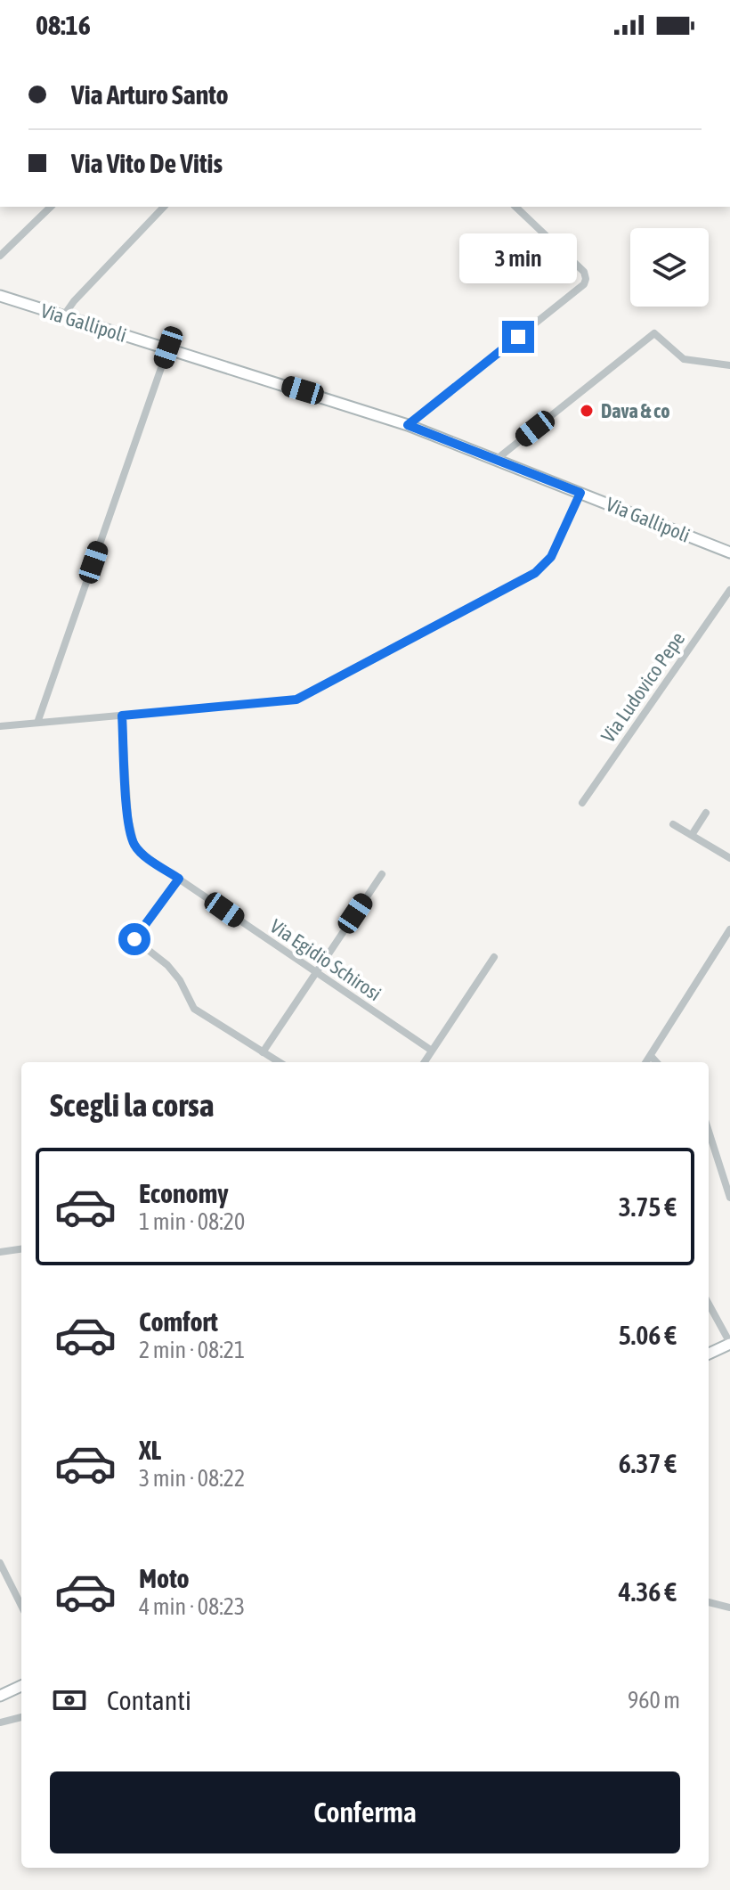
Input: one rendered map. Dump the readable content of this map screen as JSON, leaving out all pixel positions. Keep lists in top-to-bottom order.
{
  "streets": {
    "main road": ["Via Gallipoli"],
    "street": ["Via Ludovico Pepe", "Via Egidio Schirosi"]
  },
  "places": ["Dava & co"],
  "page": {
    "status": "08:16",
    "banner": ["Via Arturo Santo", "Via Vito De Vitis"],
    "bubble": "3 min",
    "heading": "Scegli la corsa",
    "list": [
      {
        "name": "Economy",
        "note": "1 min · 08:20",
        "value": "3.75 €"
      },
      {
        "name": "Comfort",
        "note": "2 min · 08:21",
        "value": "5.06 €"
      },
      {
        "name": "XL",
        "note": "3 min · 08:22",
        "value": "6.37 €"
      },
      {
        "name": "Moto",
        "note": "4 min · 08:23",
        "value": "4.36 €"
      }
    ],
    "pay": ["Contanti", "960 m"],
    "buttons": "Conferma"
  }
}
